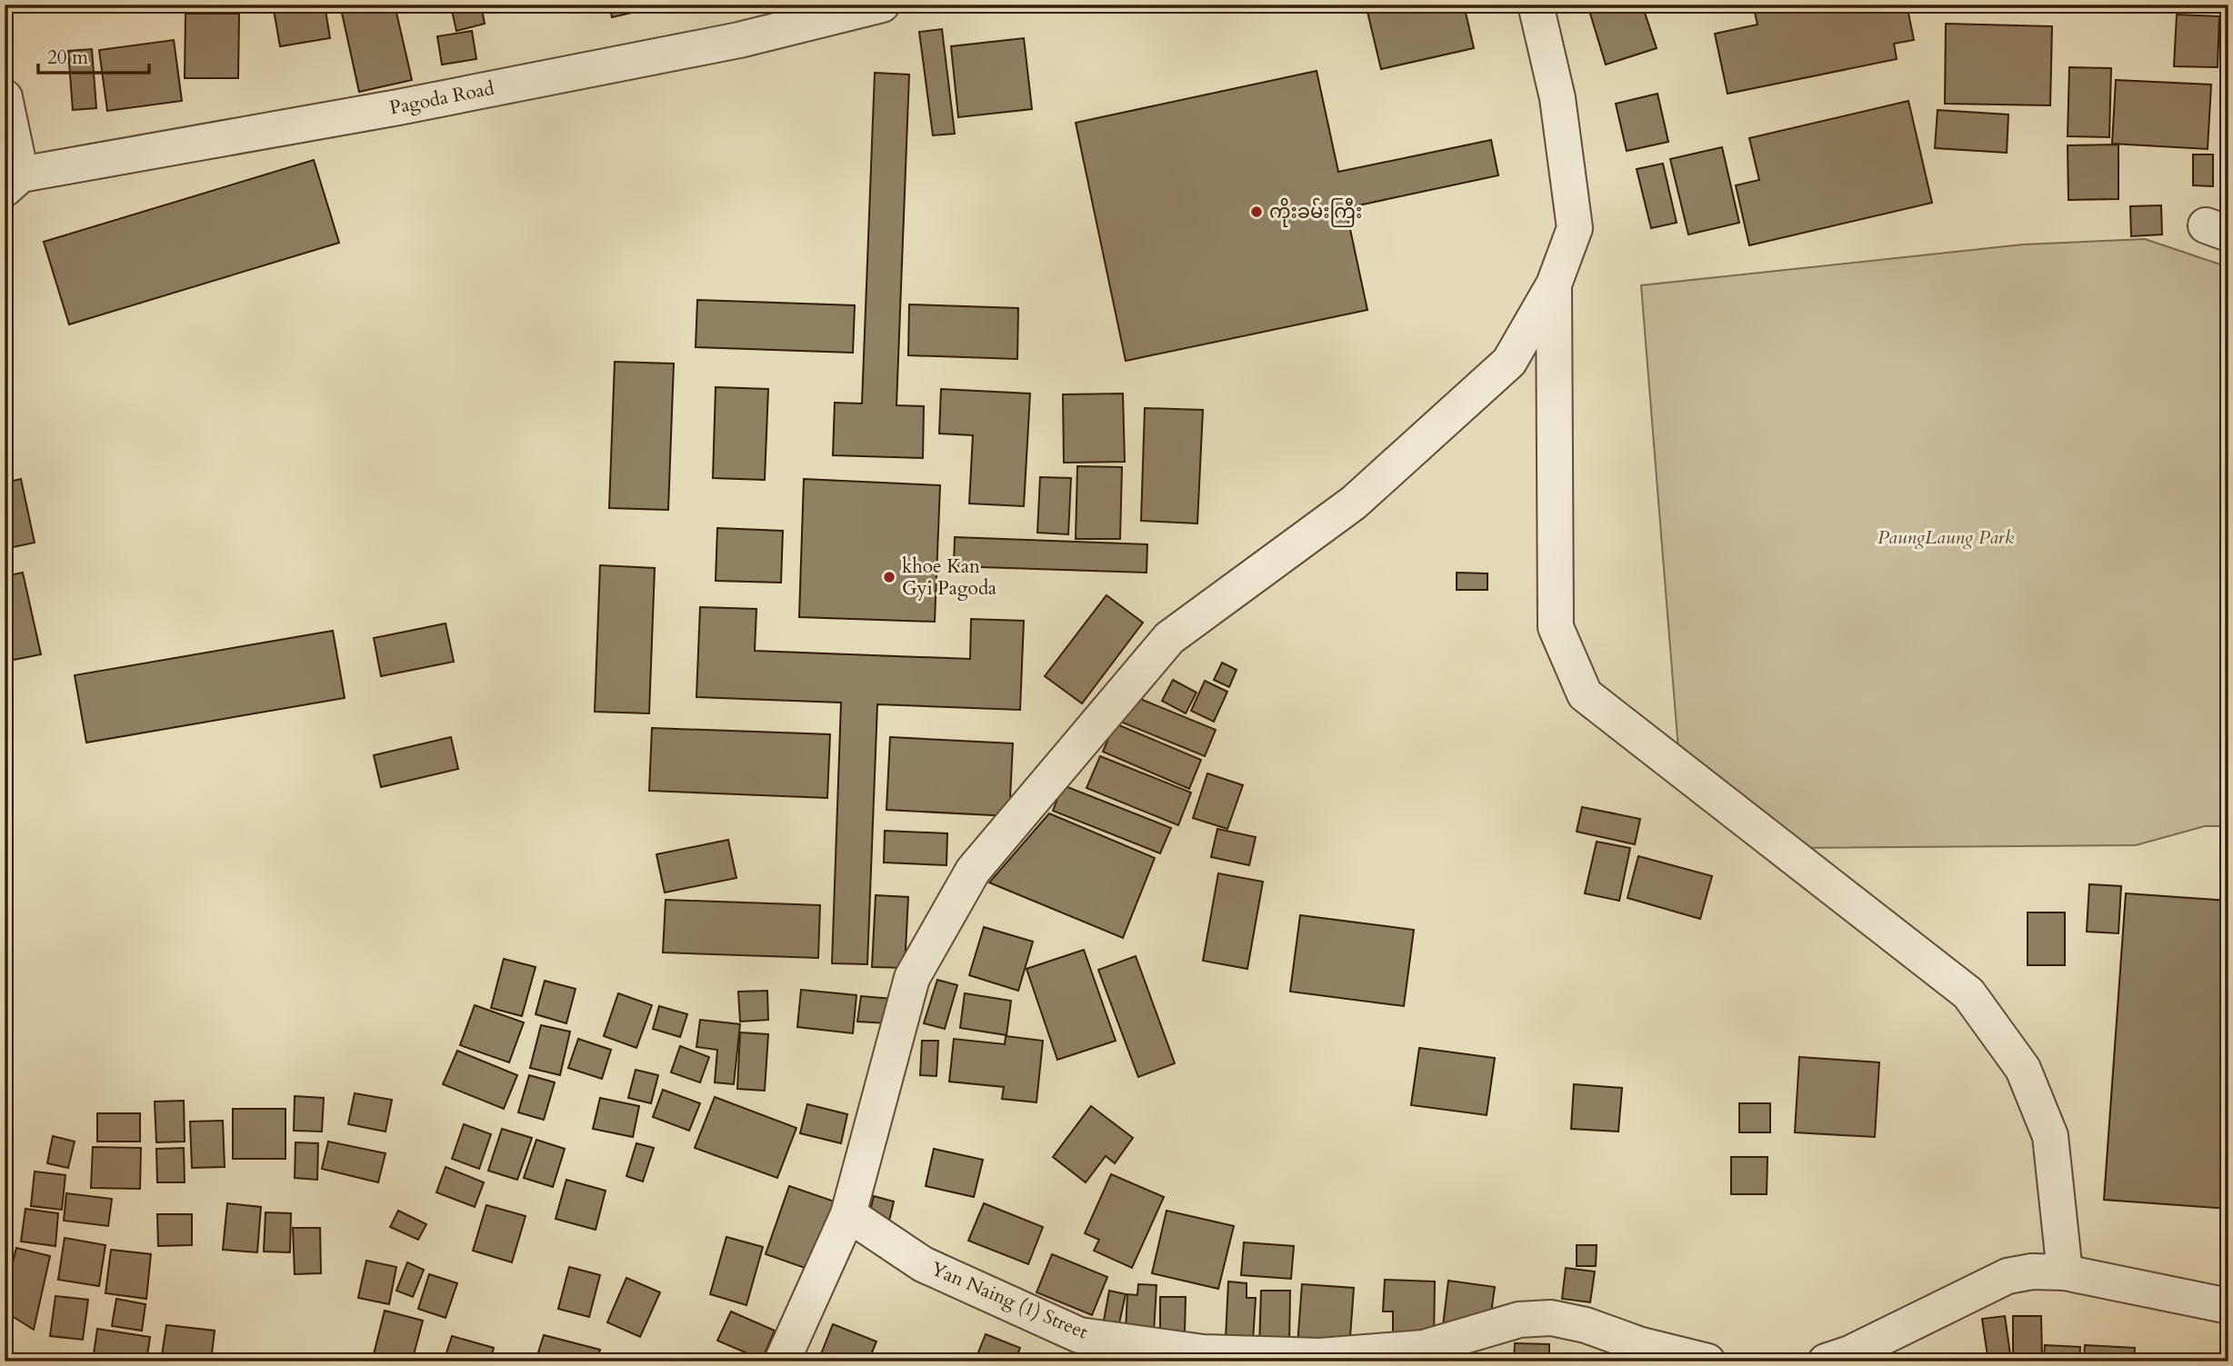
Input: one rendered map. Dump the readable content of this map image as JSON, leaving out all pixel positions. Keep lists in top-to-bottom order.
{
  "streets": {
    "street": ["Pagoda Road", "Yan Naing (1) Street"]
  },
  "parks": ["PaungLaung Park"],
  "places": ["ကိုးခမ်းကြီး", "khoe Kan Gyi Pagoda"],
  "scale_bar": "20 m"
}
